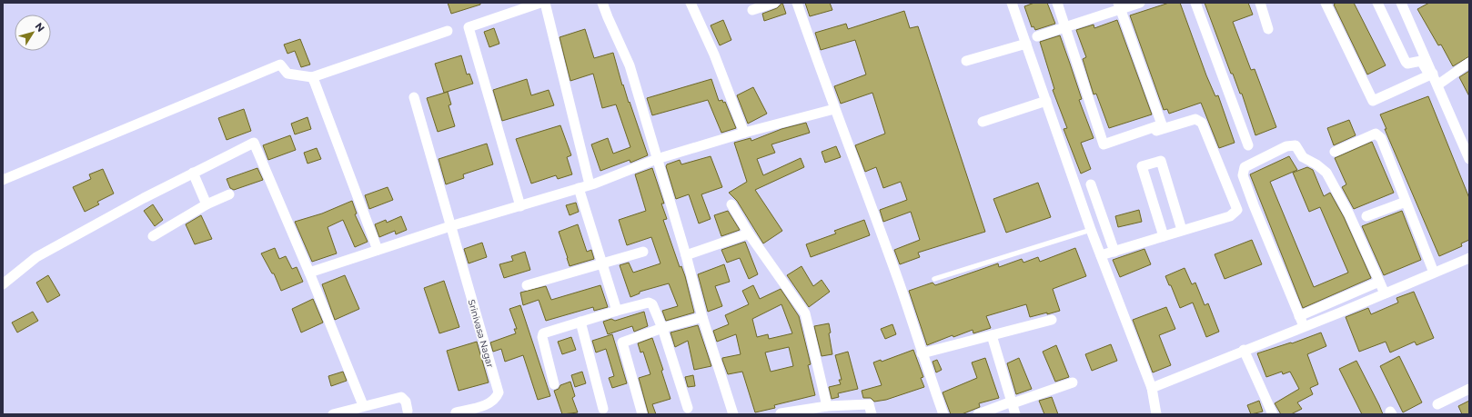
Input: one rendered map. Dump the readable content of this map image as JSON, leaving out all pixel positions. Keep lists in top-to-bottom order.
{
  "streets": {
    "street": ["Srinivasa Nagar"]
  },
  "north": "top right"
}
